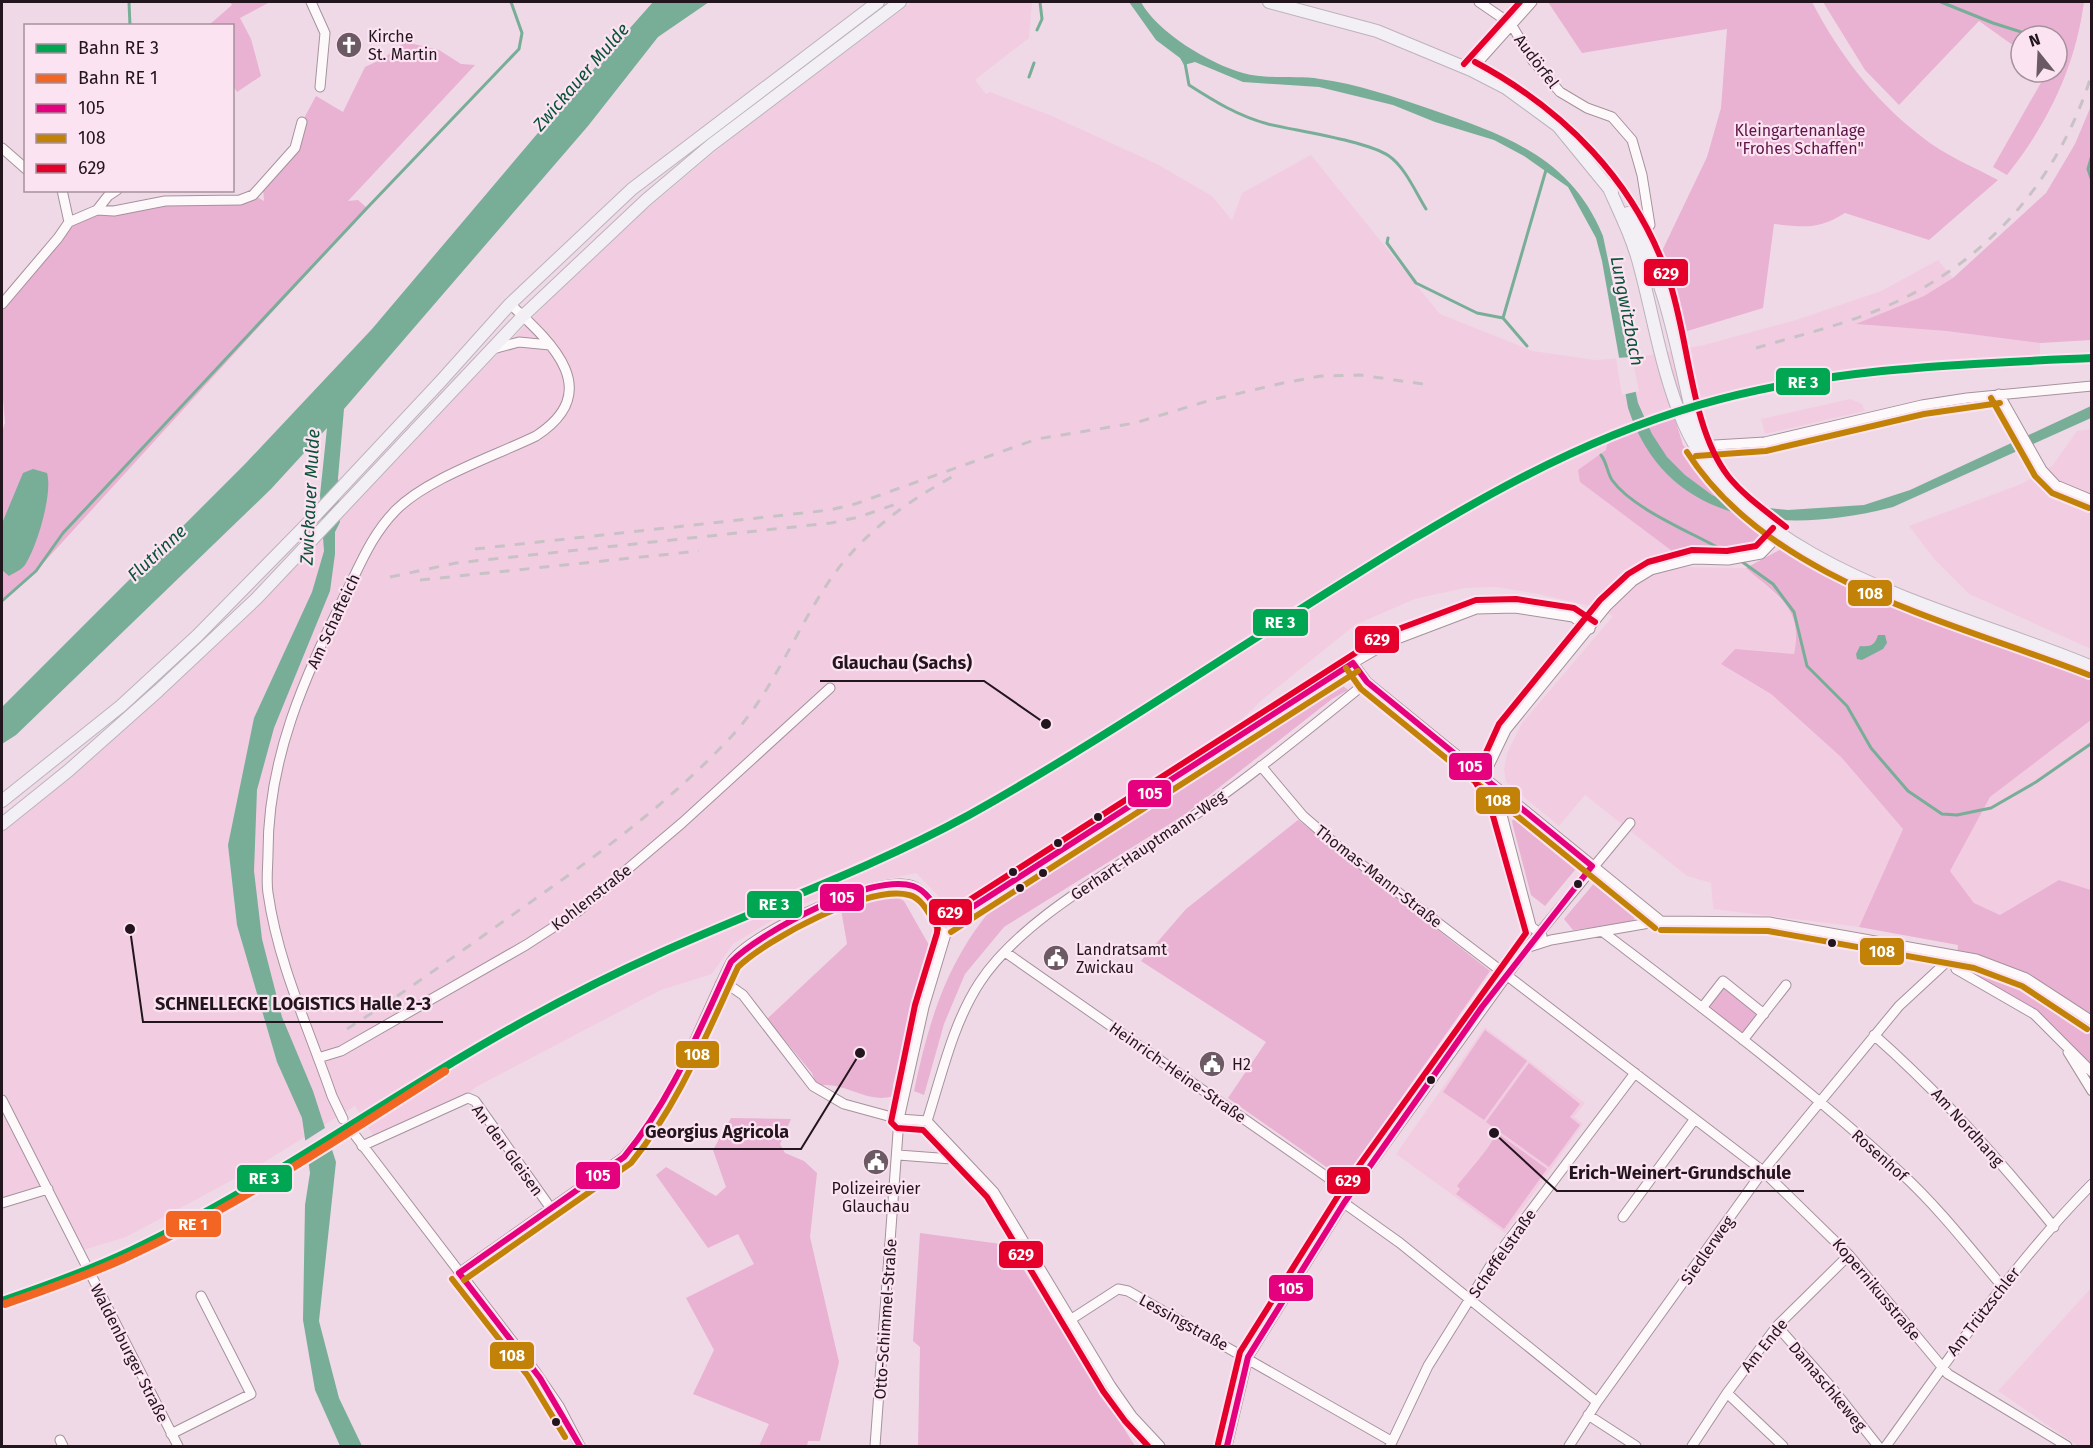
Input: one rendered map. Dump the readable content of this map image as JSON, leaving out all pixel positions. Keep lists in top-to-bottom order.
{
  "streets": {
    "street": [
      "Audörfel",
      "Am Schafteich",
      "Gerhart-Hauptmann-Weg",
      "Thomas-Mann-Straße",
      "Kohlenstraße",
      "Heinrich-Heine-Straße",
      "Am Nordhang",
      "An den Gleisen",
      "Rosenhof",
      "Siedlerweg",
      "Scheffelstraße",
      "Kopernikusstraße",
      "Am Trützschler",
      "Otto-Schimmel-Straße",
      "Lessingstraße",
      "Am Ende",
      "Waldenburger Straße",
      "Damaschkeweg"
    ]
  },
  "crossings": [
    ["Am Schafteich", "Kohlenstraße"],
    ["Gerhart-Hauptmann-Weg", "Thomas-Mann-Straße"],
    ["Gerhart-Hauptmann-Weg", "Heinrich-Heine-Straße"],
    ["Thomas-Mann-Straße", "Kopernikusstraße"],
    ["Am Nordhang", "Siedlerweg"],
    ["Am Nordhang", "Am Trützschler"],
    ["Rosenhof", "Siedlerweg"],
    ["Rosenhof", "Am Trützschler"],
    ["Siedlerweg", "Kopernikusstraße"],
    ["Scheffelstraße", "Kopernikusstraße"],
    ["Scheffelstraße", "Lessingstraße"],
    ["Kopernikusstraße", "Am Trützschler"],
    ["Kopernikusstraße", "Am Ende"],
    ["Am Ende", "Damaschkeweg"]
  ],
  "water": ["Zwickauer Mulde", "Lungwitzbach", "Flutrinne"],
  "parks": ["Kleingartenanlage \"Frohes Schaffen\""],
  "places": {
    "church": ["Kirche St. Martin"],
    "other": [
      "Glauchau (Sachs)",
      "SCHNELLECKE LOGISTICS Halle 2-3",
      "Georgius Agricola",
      "Erich-Weinert-Grundschule"
    ],
    "public building": ["Landratsamt Zwickau", "H2", "Polizeirevier Glauchau"]
  },
  "lines": ["transit line 629", "transit line 108", "transit line 105"],
  "legend": [
    "Bahn RE 3",
    "Bahn RE 1",
    "105",
    "108",
    "629"
  ],
  "north": "top"
}
